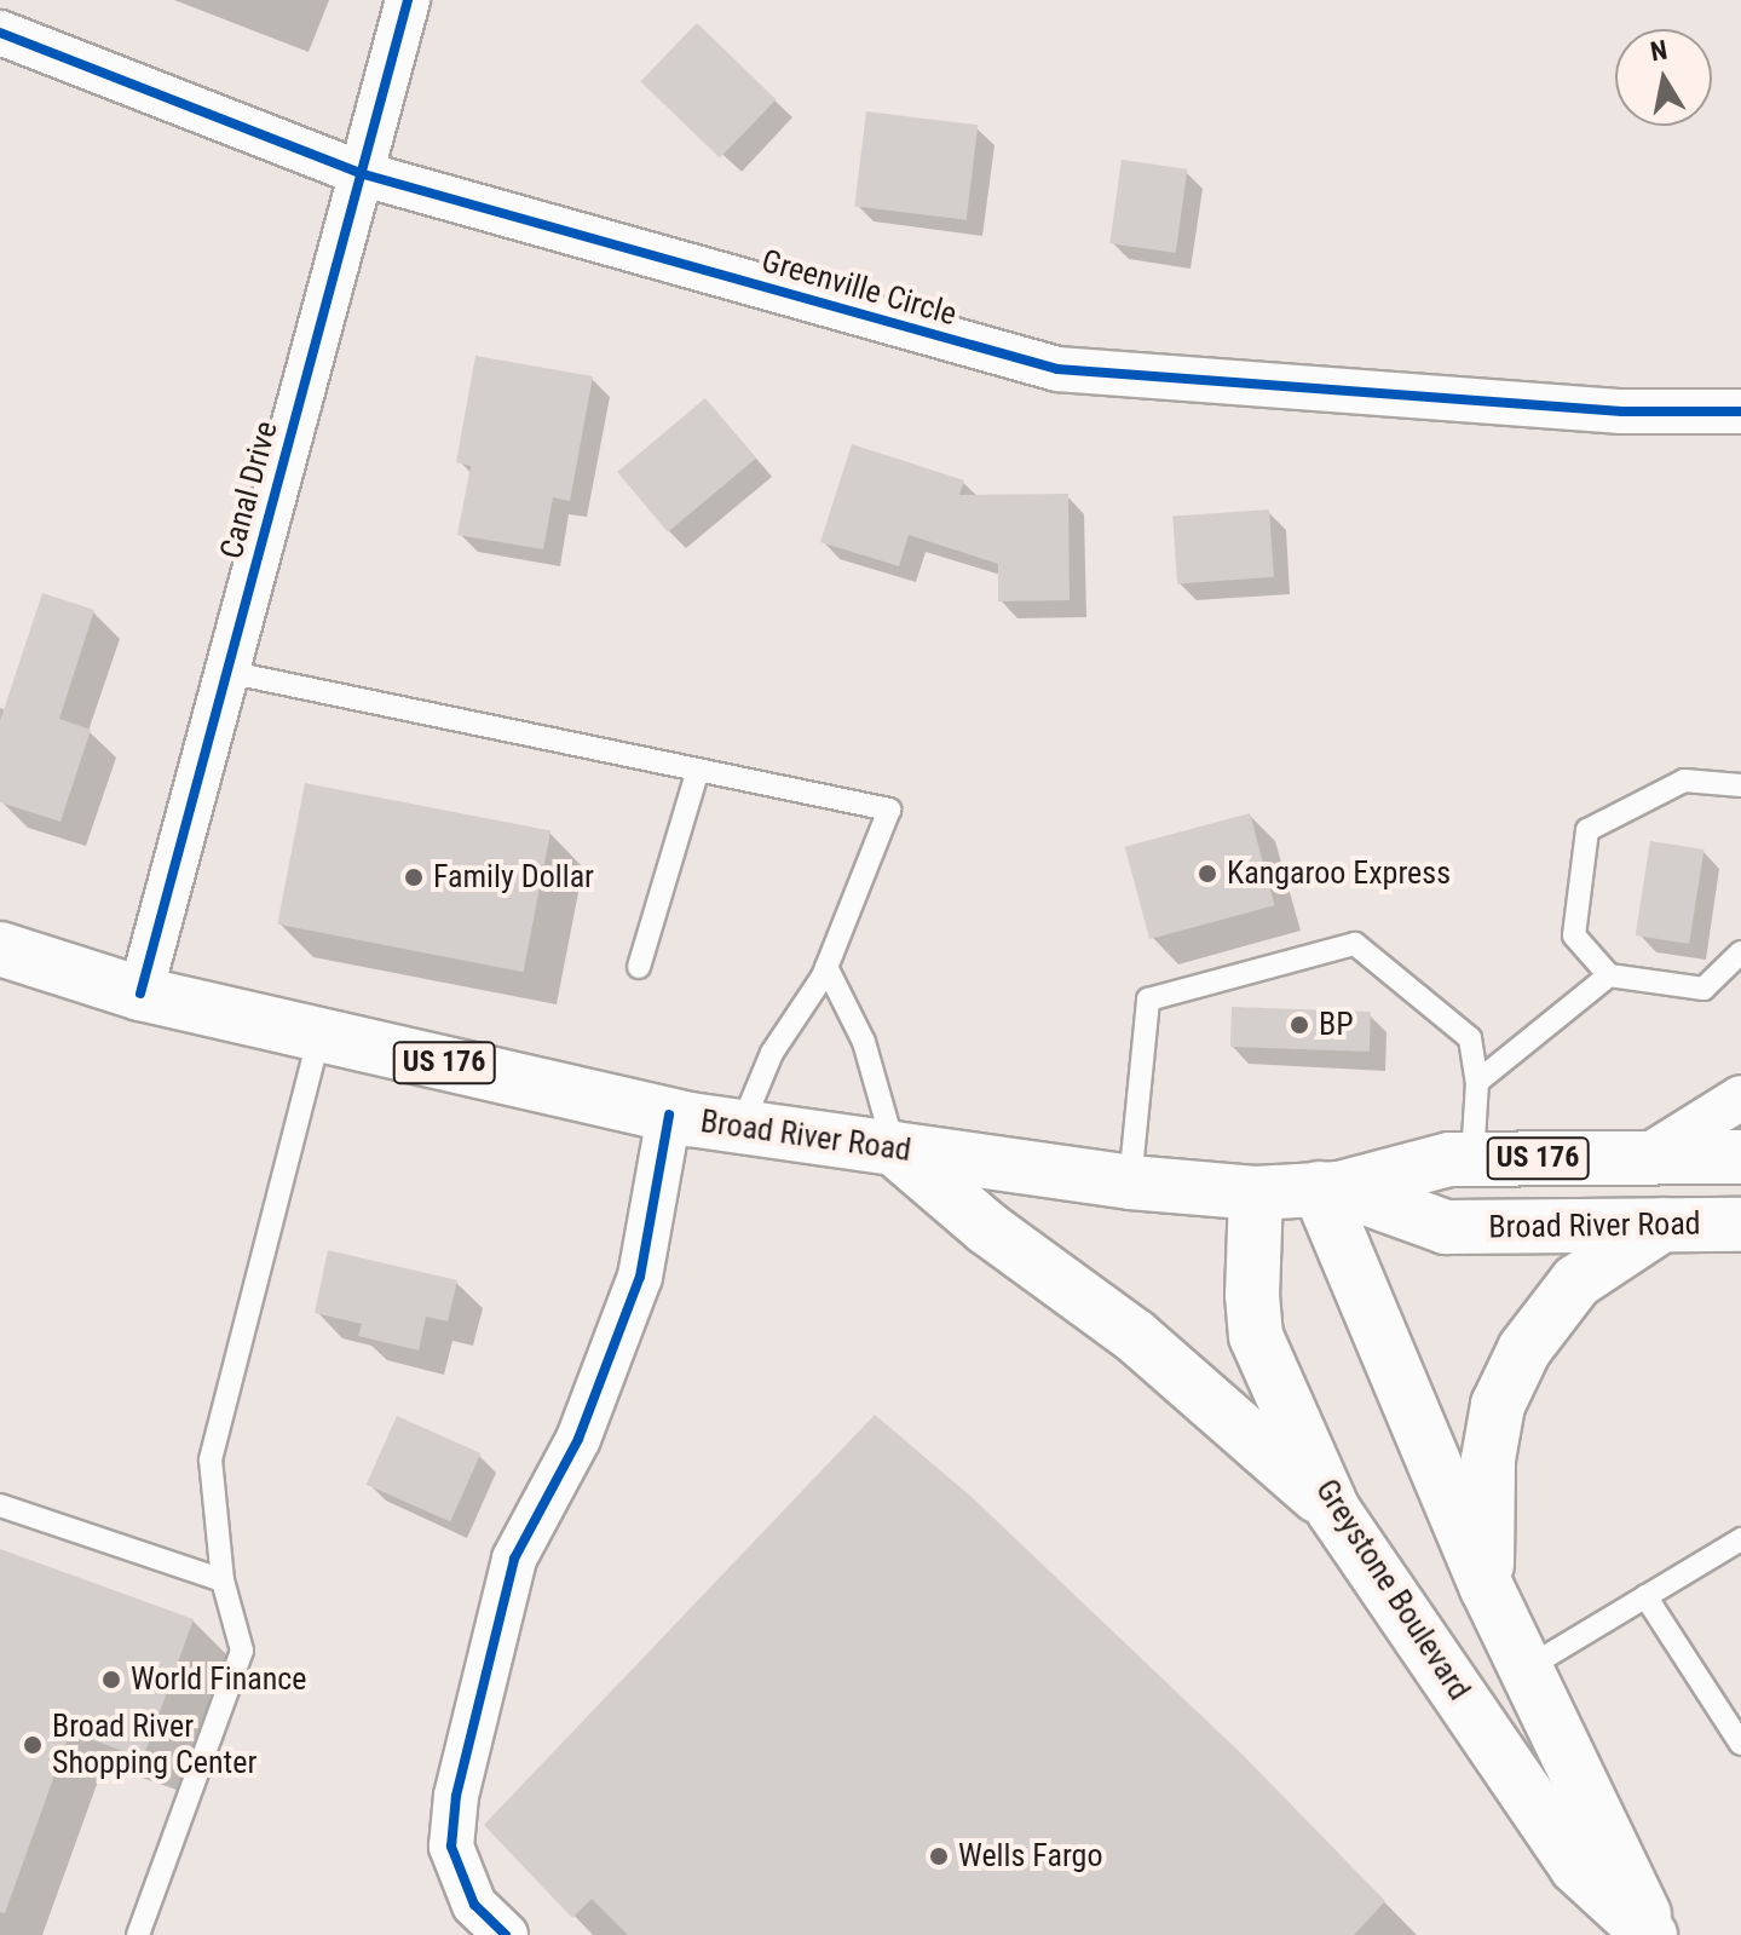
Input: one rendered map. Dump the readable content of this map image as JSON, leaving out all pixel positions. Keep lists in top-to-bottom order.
{
  "streets": {
    "main road": ["US 176", "Broad River Road", "Greystone Boulevard"],
    "street": ["Greenville Circle", "Canal Drive"]
  },
  "crossings": [
    ["Greenville Circle", "Canal Drive"],
    ["Canal Drive", "Broad River Road"],
    ["Broad River Road", "Greystone Boulevard"]
  ],
  "places": [
    "Kangaroo Express",
    "Family Dollar",
    "BP",
    "World Finance",
    "Broad River Shopping Center",
    "Wells Fargo"
  ],
  "north": "top"
}
